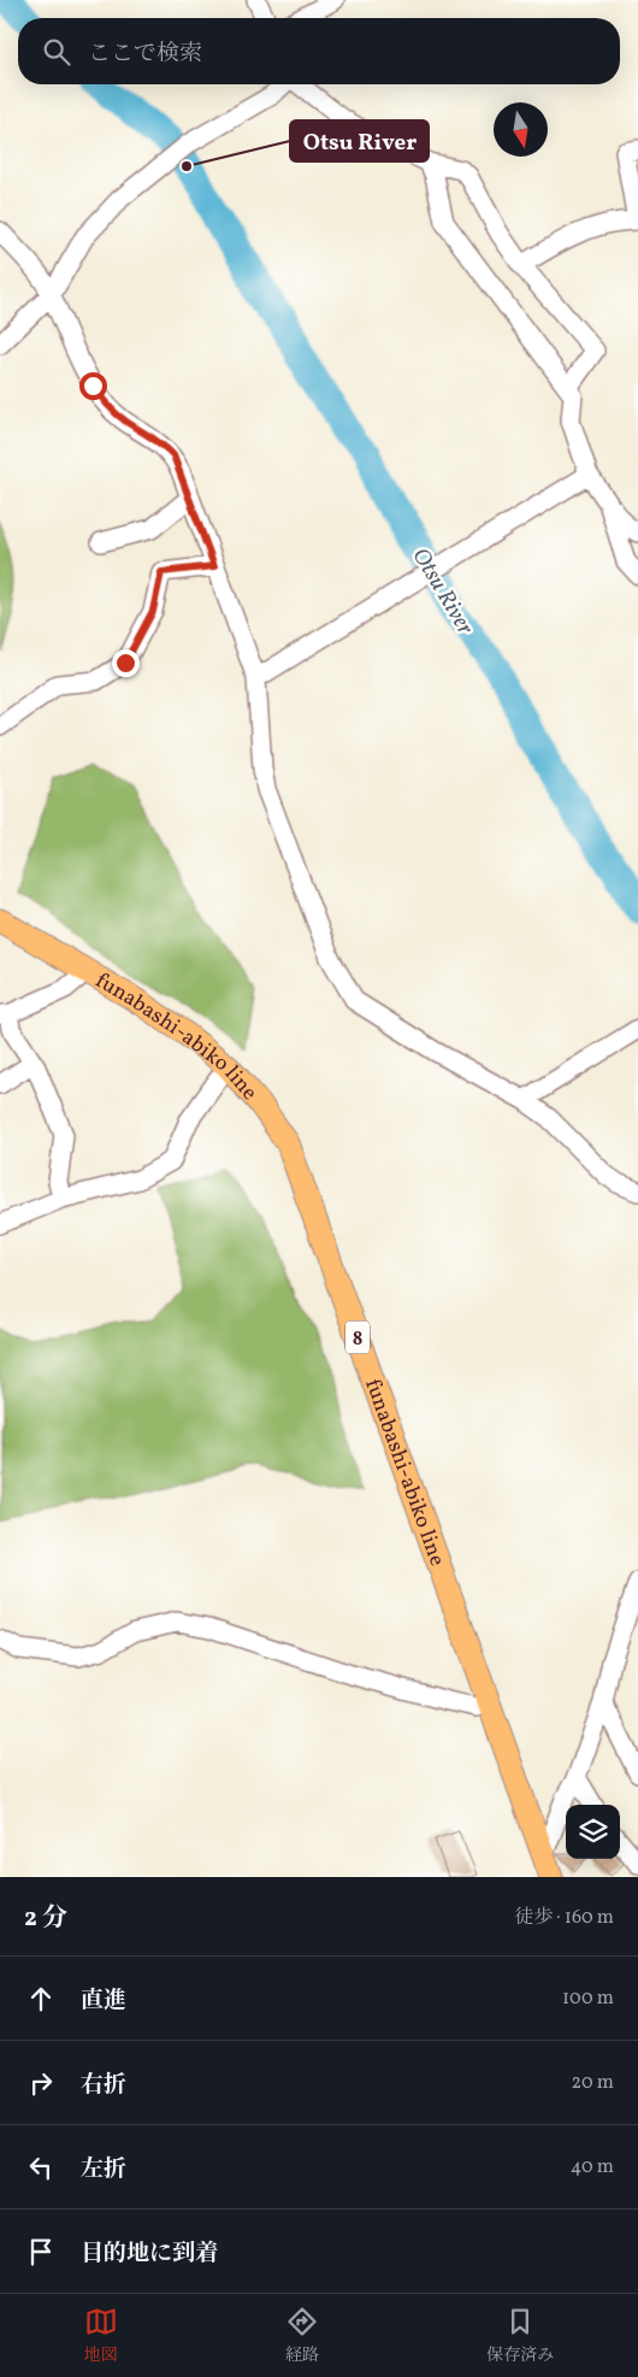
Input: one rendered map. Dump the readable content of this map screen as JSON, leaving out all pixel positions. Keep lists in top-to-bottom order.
{
  "streets": {
    "main road": ["funabashi-abiko line", "8"]
  },
  "water": ["Otsu River"],
  "places": ["Otsu River"],
  "north": "bottom",
  "page": {
    "search": "ここで検索",
    "heading": ["2 分", "徒歩 · 160 m"],
    "list": [
      ["直進", "100 m"],
      ["右折", "20 m"],
      ["左折", "40 m"],
      "目的地に到着"
    ],
    "nav": ["地図", "経路", "保存済み"]
  }
}
